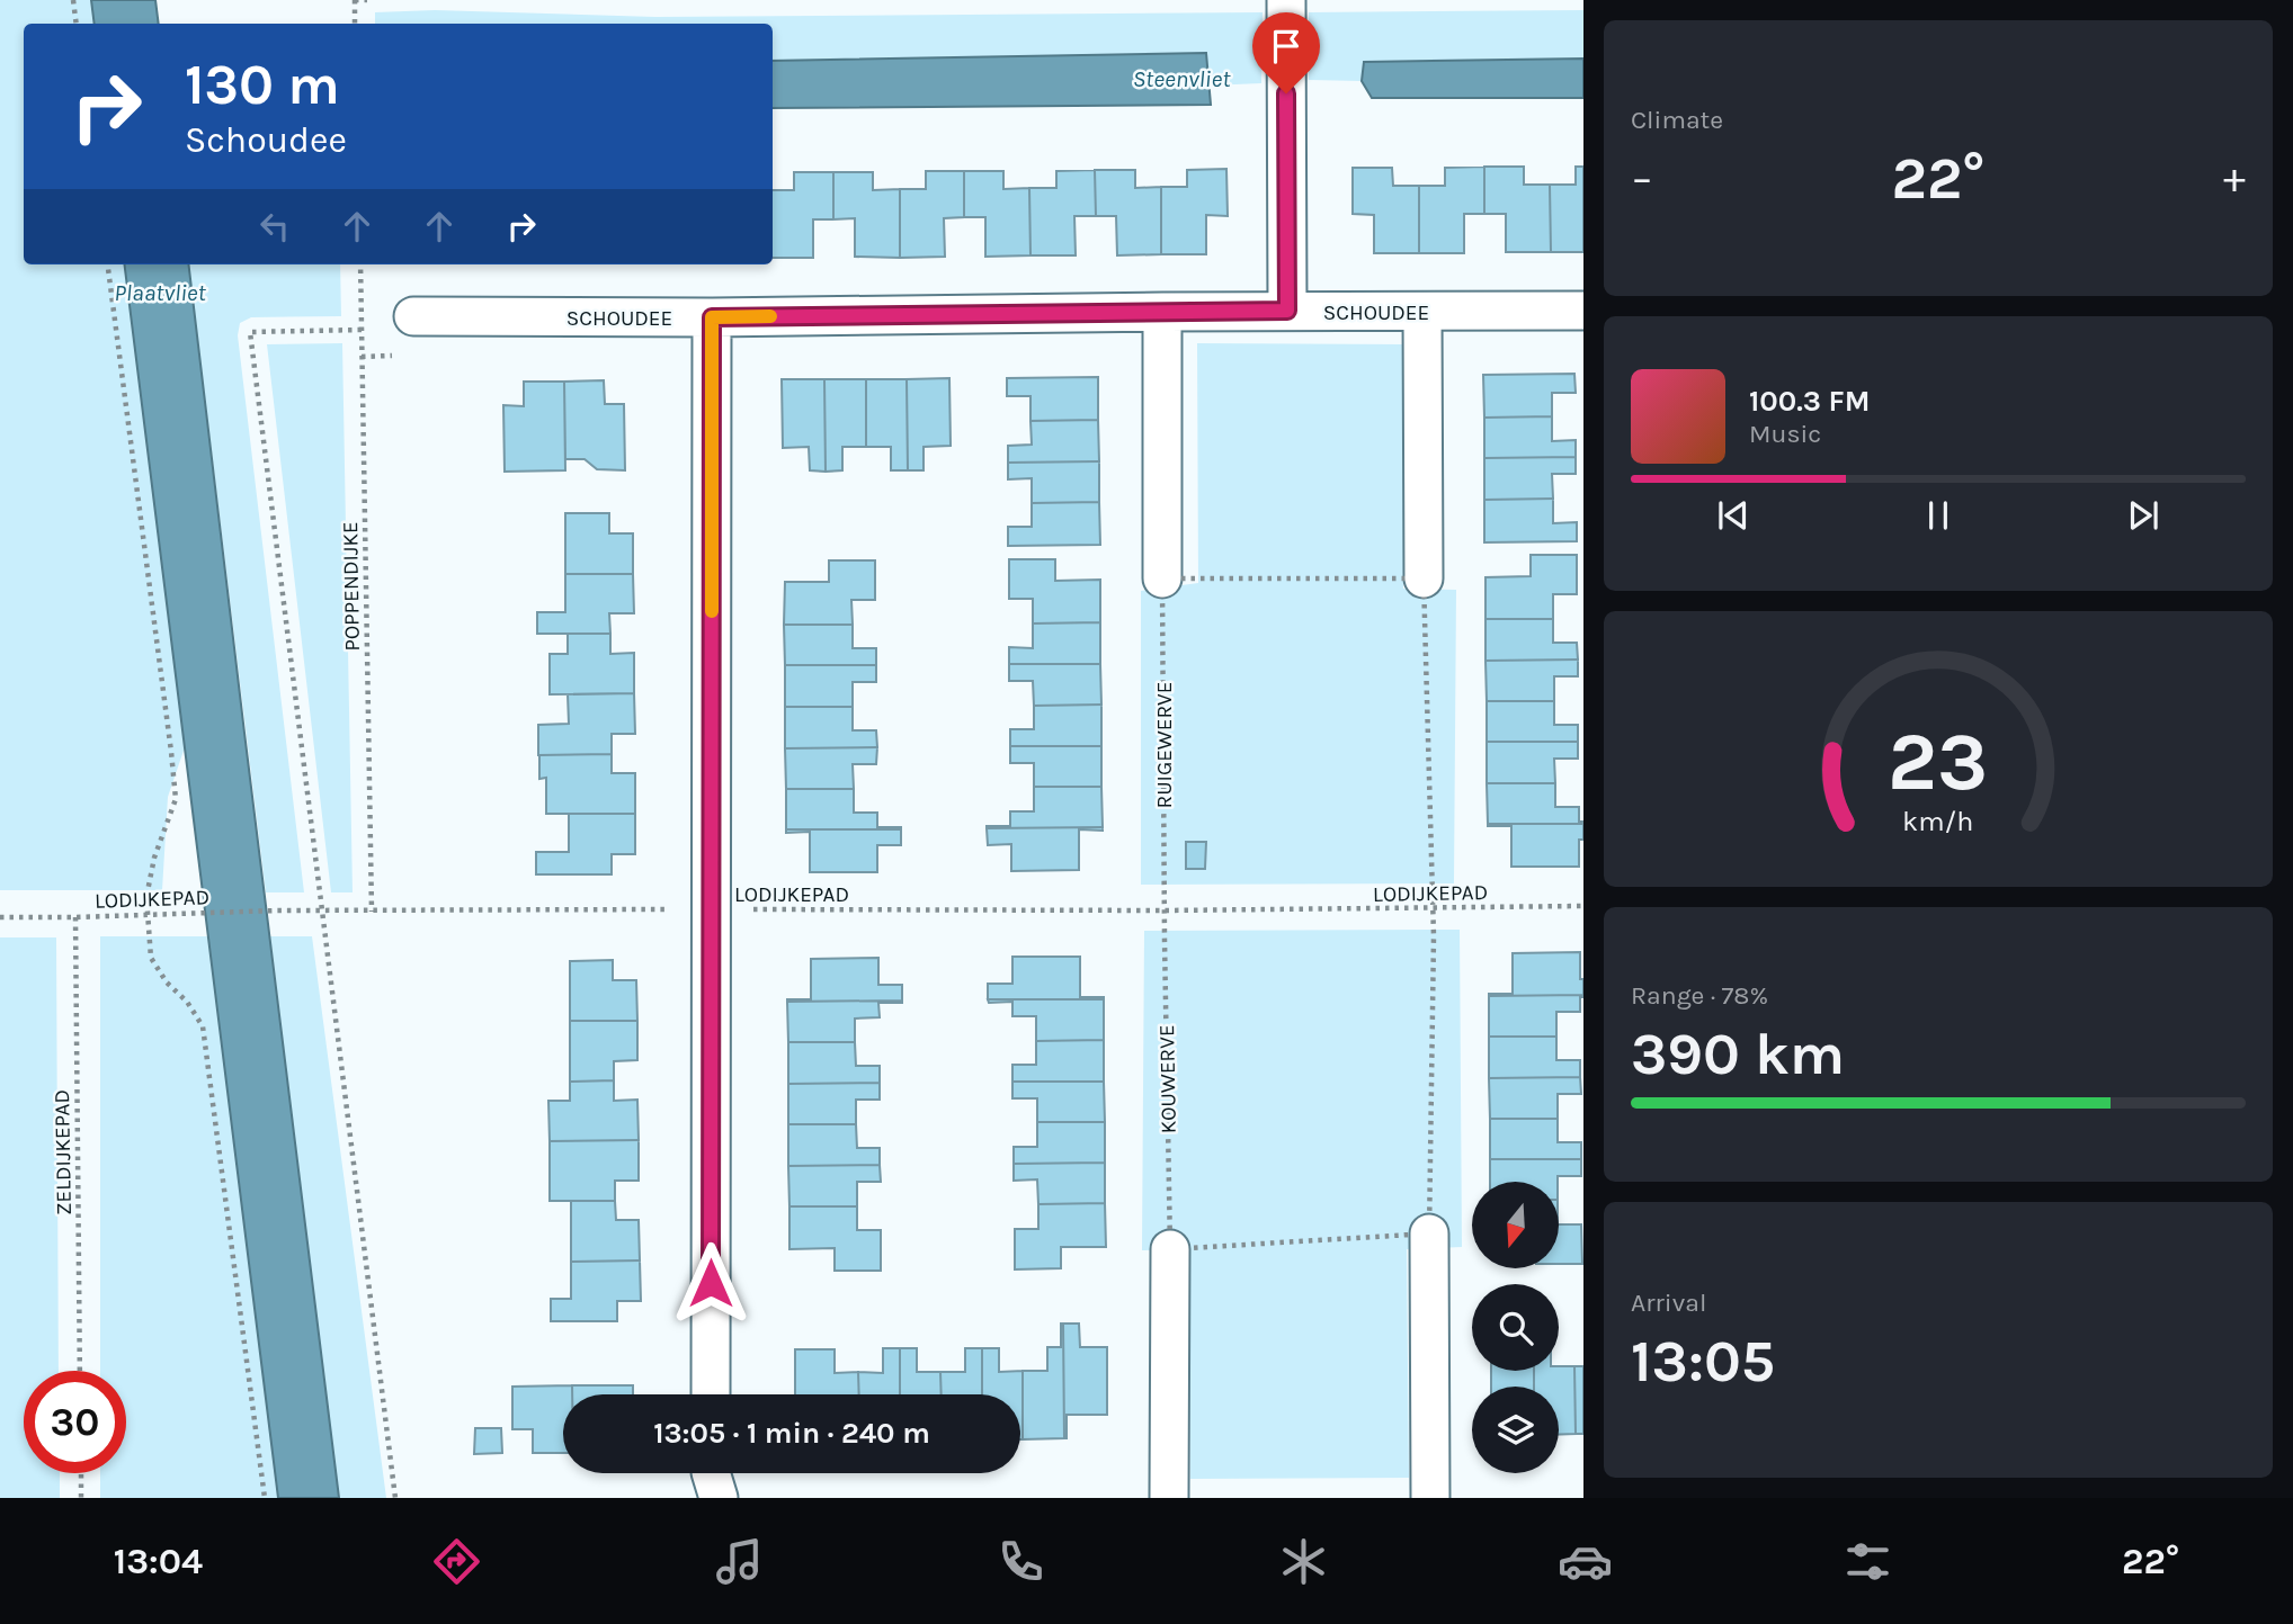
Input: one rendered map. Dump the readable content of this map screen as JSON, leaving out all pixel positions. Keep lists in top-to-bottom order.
{
  "streets": {
    "street": ["SCHOUDEE"],
    "path": [
      "POPPENDIJKE",
      "RUIGEWERVE",
      "LODIJKEPAD",
      "KOUWERVE",
      "ZELDIJKEPAD"
    ]
  },
  "crossings": [
    ["POPPENDIJKE", "LODIJKEPAD"],
    ["RUIGEWERVE", "LODIJKEPAD"],
    ["RUIGEWERVE", "KOUWERVE"],
    ["LODIJKEPAD", "KOUWERVE"],
    ["LODIJKEPAD", "ZELDIJKEPAD"]
  ],
  "water": ["Steenvliet", "Plaatvliet"],
  "north": "bottom",
  "page": {
    "tile": [
      "Climate",
      ["Range · 78%", "390 km"],
      ["Arrival", "13:05"]
    ],
    "turn": ["130 m", "Schoudee"],
    "heat": ["−", "22°", "+"],
    "song": ["100.3 FM", "Music"],
    "limit": "30",
    "trip": "13:05 · 1 min · 240 m",
    "tabs": ["13:04", "22°"],
    "gauge": ["23", "km/h"]
  }
}
